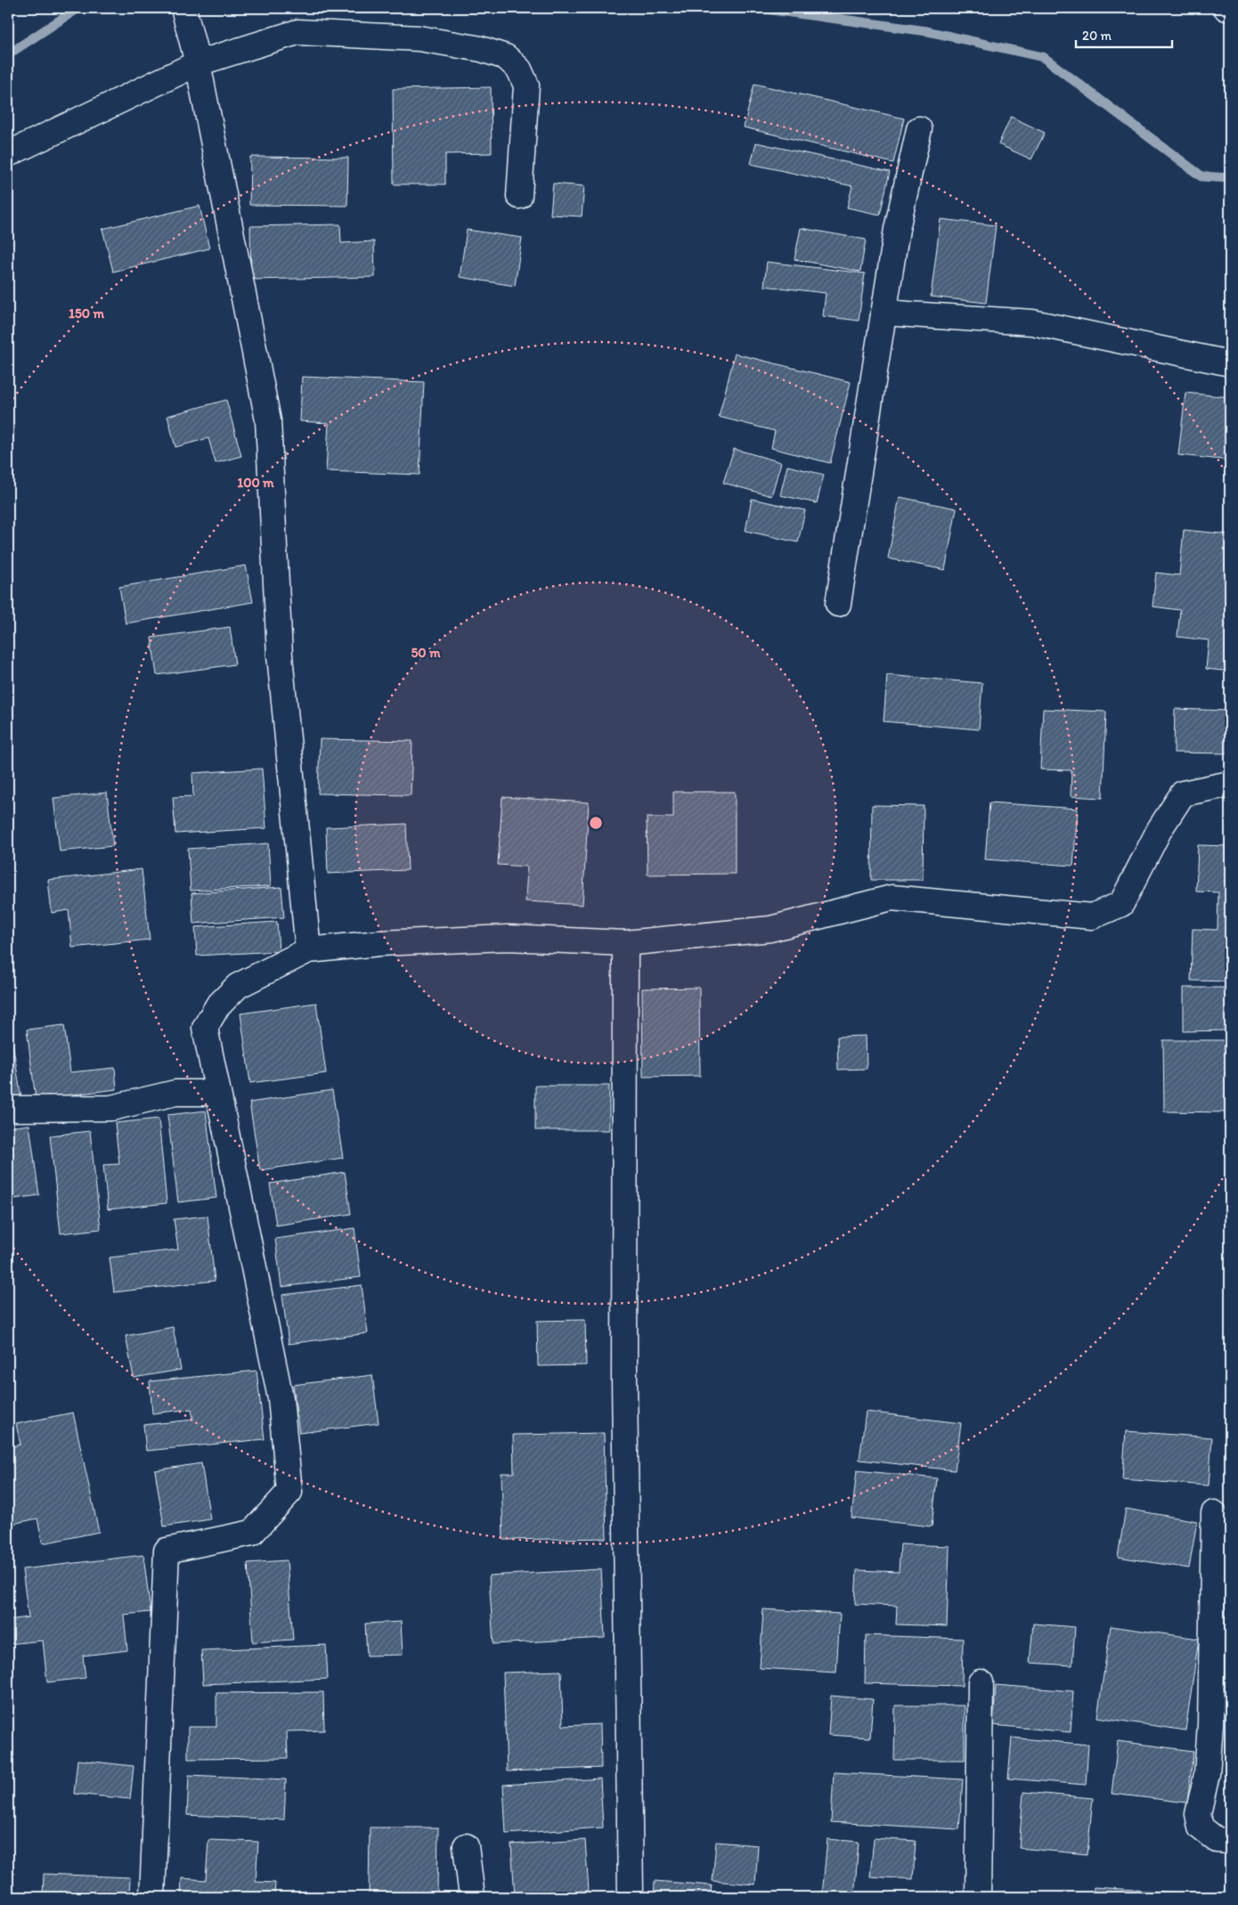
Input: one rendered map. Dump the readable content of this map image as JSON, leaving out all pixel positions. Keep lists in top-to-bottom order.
{
  "scale_bar": "20 m",
  "rings": ["150 m", "100 m", "50 m"]
}
